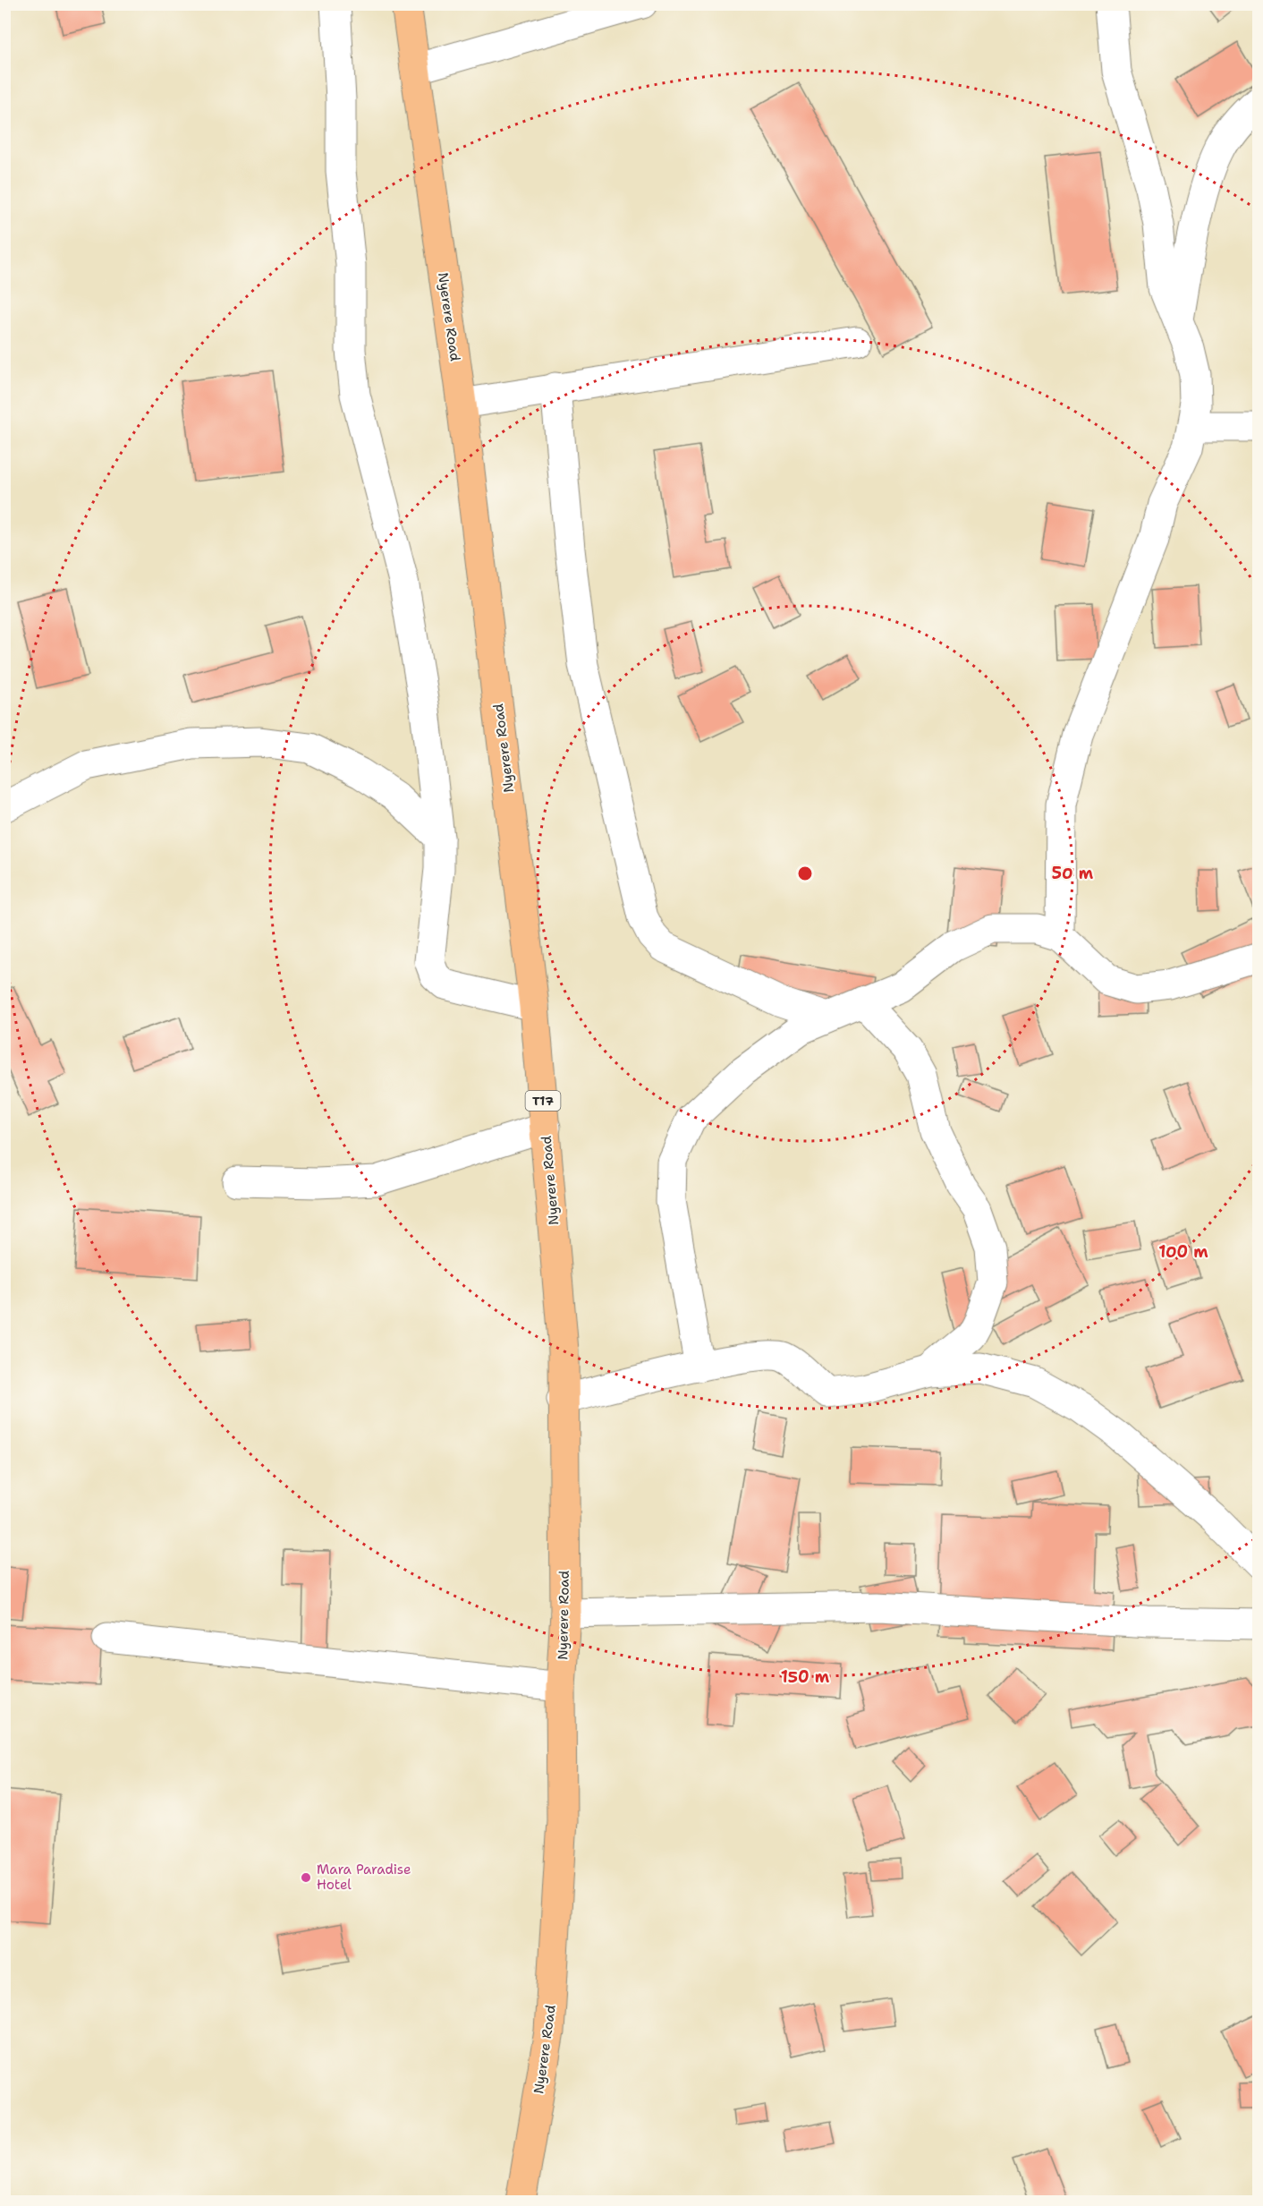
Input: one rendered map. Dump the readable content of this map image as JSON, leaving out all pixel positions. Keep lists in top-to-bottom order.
{
  "streets": {
    "main road": ["Nyerere Road", "T17"]
  },
  "places": ["Mara Paradise Hotel"],
  "rings": ["50 m", "100 m", "150 m"]
}
